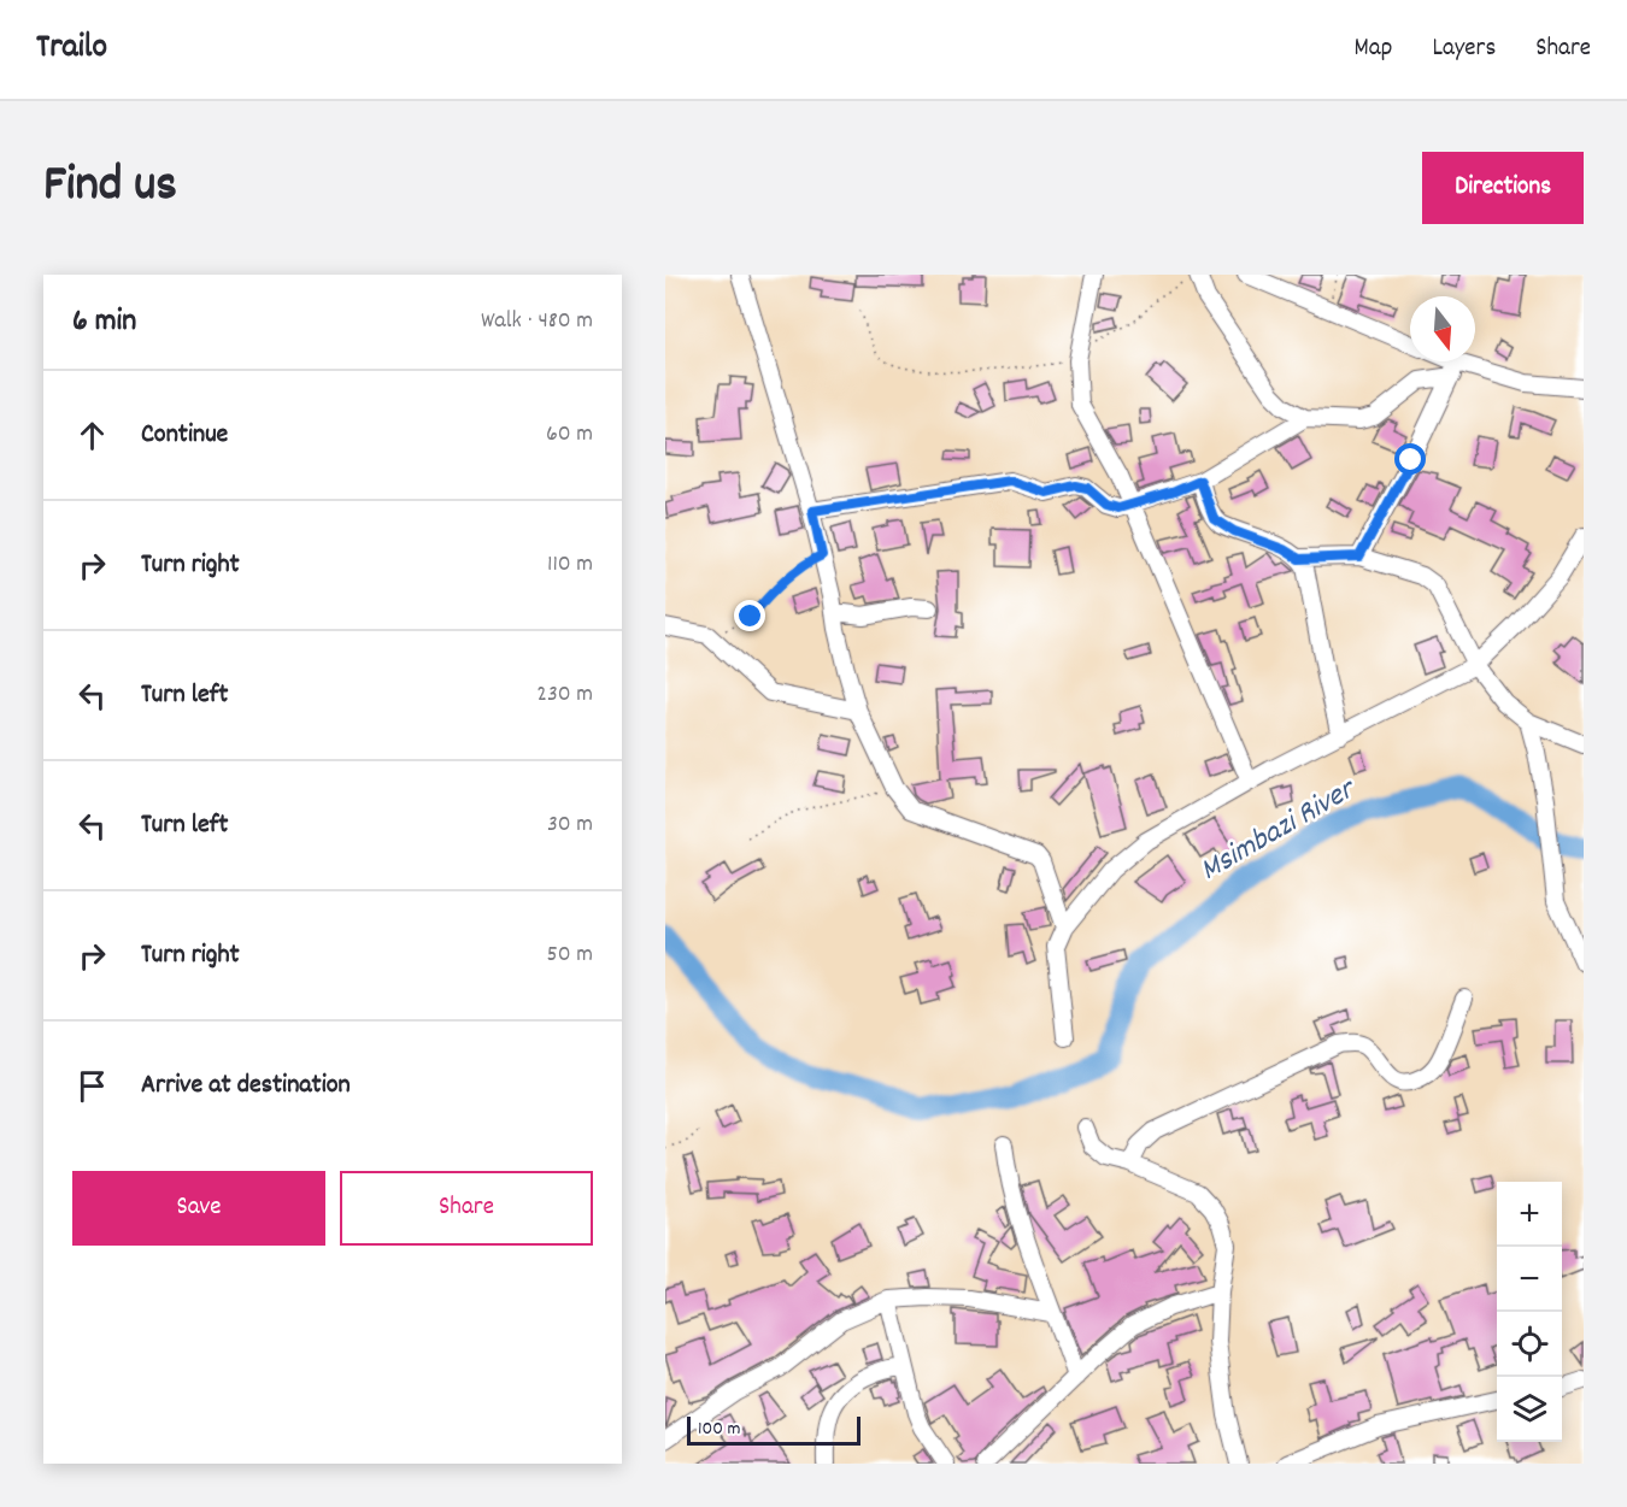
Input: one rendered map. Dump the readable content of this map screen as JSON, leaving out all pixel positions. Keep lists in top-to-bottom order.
{
  "water": ["Msimbazi River"],
  "scale_bar": "100 m",
  "north": "bottom",
  "page": {
    "header": "Trailo",
    "nav": ["Map", "Layers", "Share"],
    "title": "Find us",
    "buttons": [
      "Directions",
      ["Save", "Share"]
    ],
    "heading": ["6 min", "Walk · 480 m"],
    "list": [
      ["Continue", "60 m"],
      ["Turn right", "110 m"],
      ["Turn left", "230 m"],
      ["Turn left", "30 m"],
      ["Turn right", "50 m"],
      "Arrive at destination"
    ],
    "map_buttons": ["+", "−"],
    "scale": "100 m"
  }
}
